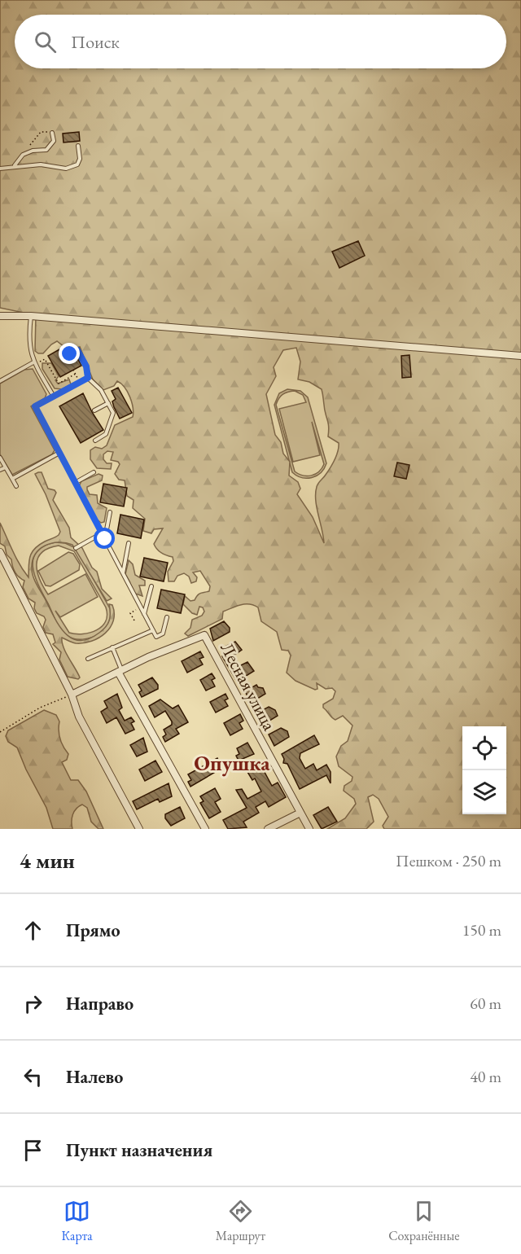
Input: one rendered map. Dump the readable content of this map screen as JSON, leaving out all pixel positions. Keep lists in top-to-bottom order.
{
  "streets": {
    "street": ["Лесная улица"]
  },
  "districts": ["Опушка"],
  "page": {
    "search": "Поиск",
    "heading": ["4 мин", "Пешком · 250 m"],
    "list": [
      ["Прямо", "150 m"],
      ["Направо", "60 m"],
      ["Налево", "40 m"],
      "Пункт назначения"
    ],
    "nav": ["Карта", "Маршрут", "Сохранённые"]
  }
}
